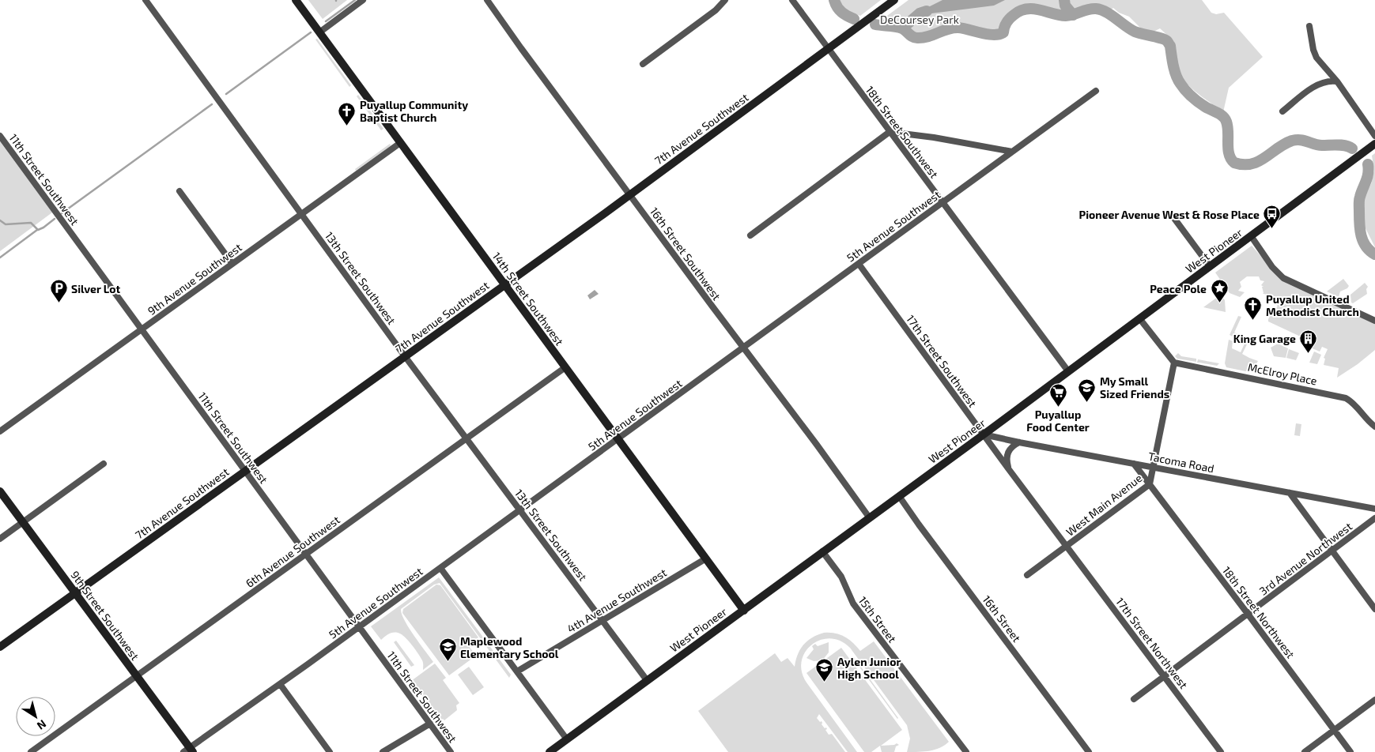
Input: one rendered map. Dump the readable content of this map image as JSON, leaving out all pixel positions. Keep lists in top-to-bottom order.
{
  "streets": {
    "street": [
      "7th Avenue Southwest",
      "18th Street Southwest",
      "11th Street Southwest",
      "5th Avenue Southwest",
      "West Pioneer",
      "16th Street Southwest",
      "13th Street Southwest",
      "9th Avenue Southwest",
      "14th Street Southwest",
      "17th Street Southwest",
      "McElroy Place",
      "Tacoma Road",
      "West Main Avenue",
      "6th Avenue Southwest",
      "3rd Avenue Northwest",
      "4th Avenue Southwest",
      "18th Street Northwest",
      "9th Street Southwest",
      "16th Street",
      "15th Street",
      "17th Street Northwest"
    ]
  },
  "crossings": [
    ["7th Avenue Southwest", "18th Street Southwest"],
    ["7th Avenue Southwest", "11th Street Southwest"],
    ["7th Avenue Southwest", "16th Street Southwest"],
    ["7th Avenue Southwest", "13th Street Southwest"],
    ["7th Avenue Southwest", "14th Street Southwest"],
    ["7th Avenue Southwest", "9th Street Southwest"],
    ["18th Street Southwest", "5th Avenue Southwest"],
    ["18th Street Southwest", "West Pioneer"],
    ["11th Street Southwest", "5th Avenue Southwest"],
    ["11th Street Southwest", "9th Avenue Southwest"],
    ["11th Street Southwest", "6th Avenue Southwest"],
    ["5th Avenue Southwest", "16th Street Southwest"],
    ["5th Avenue Southwest", "13th Street Southwest"],
    ["5th Avenue Southwest", "14th Street Southwest"],
    ["5th Avenue Southwest", "17th Street Southwest"],
    ["5th Avenue Southwest", "9th Street Southwest"],
    ["West Pioneer", "16th Street Southwest"],
    ["West Pioneer", "13th Street Southwest"],
    ["West Pioneer", "14th Street Southwest"],
    ["West Pioneer", "17th Street Southwest"],
    ["West Pioneer", "Tacoma Road"],
    ["West Pioneer", "16th Street"],
    ["West Pioneer", "15th Street"],
    ["13th Street Southwest", "9th Avenue Southwest"],
    ["13th Street Southwest", "6th Avenue Southwest"],
    ["13th Street Southwest", "4th Avenue Southwest"],
    ["9th Avenue Southwest", "14th Street Southwest"],
    ["14th Street Southwest", "6th Avenue Southwest"],
    ["14th Street Southwest", "4th Avenue Southwest"],
    ["17th Street Southwest", "Tacoma Road"],
    ["17th Street Southwest", "West Main Avenue"],
    ["17th Street Southwest", "17th Street Northwest"],
    ["McElroy Place", "West Main Avenue"],
    ["Tacoma Road", "West Main Avenue"],
    ["Tacoma Road", "18th Street Northwest"],
    ["West Main Avenue", "18th Street Northwest"],
    ["West Main Avenue", "17th Street Northwest"],
    ["6th Avenue Southwest", "9th Street Southwest"],
    ["3rd Avenue Northwest", "18th Street Northwest"],
    ["3rd Avenue Northwest", "17th Street Northwest"]
  ],
  "parks": ["DeCoursey Park"],
  "places": {
    "church": ["Puyallup Community Baptist Church", "Puyallup United Methodist Church"],
    "bus stop": ["Pioneer Avenue West & Rose Place"],
    "parking": ["Silver Lot"],
    "place": ["Peace Pole"],
    "building": ["King Garage"],
    "school or university": ["My Small Sized Friends", "Maplewood Elementary School", "Aylen Junior High School"],
    "supermarket": ["Puyallup Food Center"]
  },
  "north": "bottom right"
}
